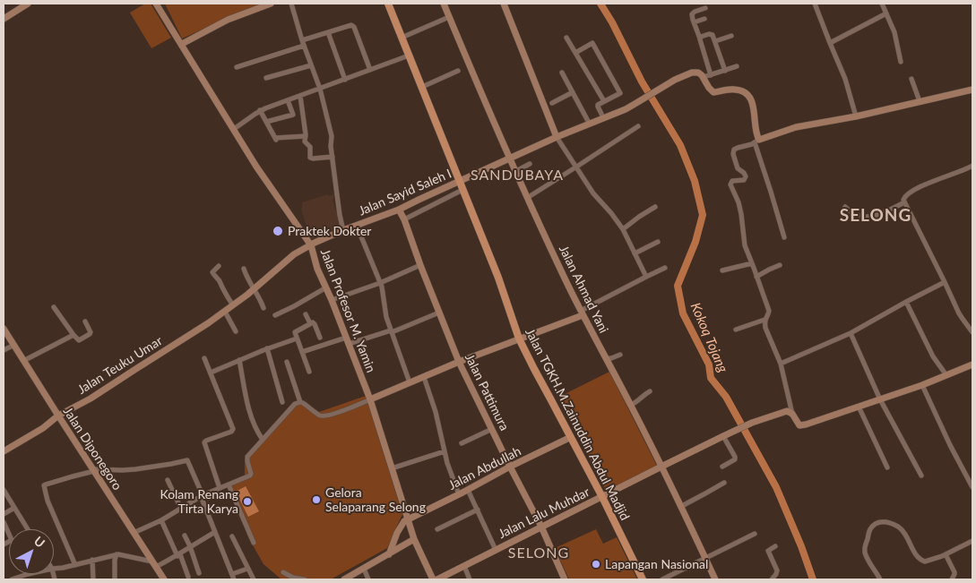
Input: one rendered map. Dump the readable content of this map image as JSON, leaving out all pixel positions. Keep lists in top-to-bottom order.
{
  "streets": {
    "main road": ["Jalan TGKH.M.Zainuddin Abdul Madjid"],
    "street": [
      "Jalan Sayid Saleh I",
      "Jalan Ahmad Yani",
      "Jalan Profesor M. Yamin",
      "Jalan Teuku Umar",
      "Jalan Pattimura",
      "Jalan Diponegoro",
      "Jalan Abdullah",
      "Jalan Lalu Muhdar"
    ]
  },
  "crossings": [
    ["Jalan Sayid Saleh I", "Jalan Ahmad Yani"],
    ["Jalan Sayid Saleh I", "Jalan Profesor M. Yamin"],
    ["Jalan Sayid Saleh I", "Jalan Teuku Umar"],
    ["Jalan Sayid Saleh I", "Jalan Pattimura"],
    ["Jalan Sayid Saleh I", "Jalan TGKH.M.Zainuddin Abdul Madjid"],
    ["Jalan Ahmad Yani", "Jalan Lalu Muhdar"],
    ["Jalan Profesor M. Yamin", "Jalan Abdullah"],
    ["Jalan Teuku Umar", "Jalan Diponegoro"],
    ["Jalan Pattimura", "Jalan Abdullah"],
    ["Jalan Pattimura", "Jalan Lalu Muhdar"],
    ["Jalan TGKH.M.Zainuddin Abdul Madjid", "Jalan Abdullah"],
    ["Jalan TGKH.M.Zainuddin Abdul Madjid", "Jalan Lalu Muhdar"]
  ],
  "districts": ["SANDUBAYA", "SELONG", "SELONG"],
  "water": ["Kokoq Tojang"],
  "places": [
    "Praktek Dokter",
    "Gelora Selaparang Selong",
    "Kolam Renang Tirta Karya",
    "Lapangan Nasional"
  ],
  "north": "top right"
}
